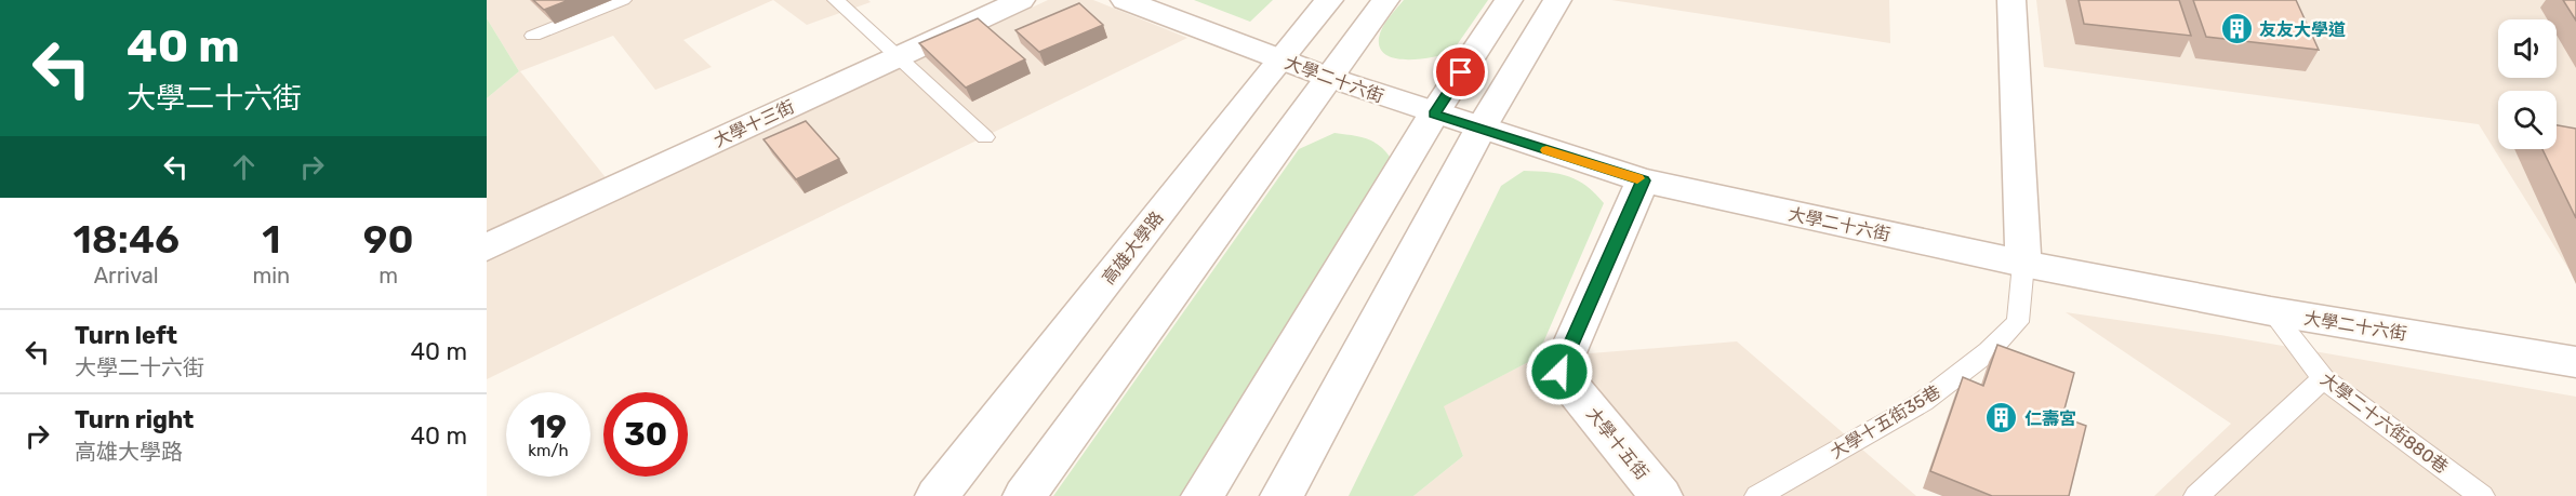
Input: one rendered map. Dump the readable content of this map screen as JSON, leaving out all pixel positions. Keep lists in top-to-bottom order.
{
  "streets": {
    "street": [
      "大學二十六街",
      "大學十三街",
      "高雄大學路",
      "大學十五街"
    ],
    "lane": ["大學十五街35巷", "大學二十六街880巷"]
  },
  "crossings": [
    ["大學二十六街", "高雄大學路"],
    ["大學二十六街", "大學十五街35巷"],
    ["大學二十六街", "大學二十六街880巷"],
    ["大學二十六街", "大學十五街"]
  ],
  "places": {
    "building": ["友友大學道", "仁壽宮"]
  },
  "page": {
    "turn": ["40 m", "大學二十六街"],
    "eta": [
      "18:46",
      "Arrival",
      "1",
      "min",
      "90",
      "m"
    ],
    "list": [
      {
        "name": "Turn left",
        "note": "大學二十六街",
        "value": "40 m"
      },
      {
        "name": "Turn right",
        "note": "高雄大學路",
        "value": "40 m"
      }
    ],
    "speed": "19 km/h",
    "limit": "30"
  }
}
